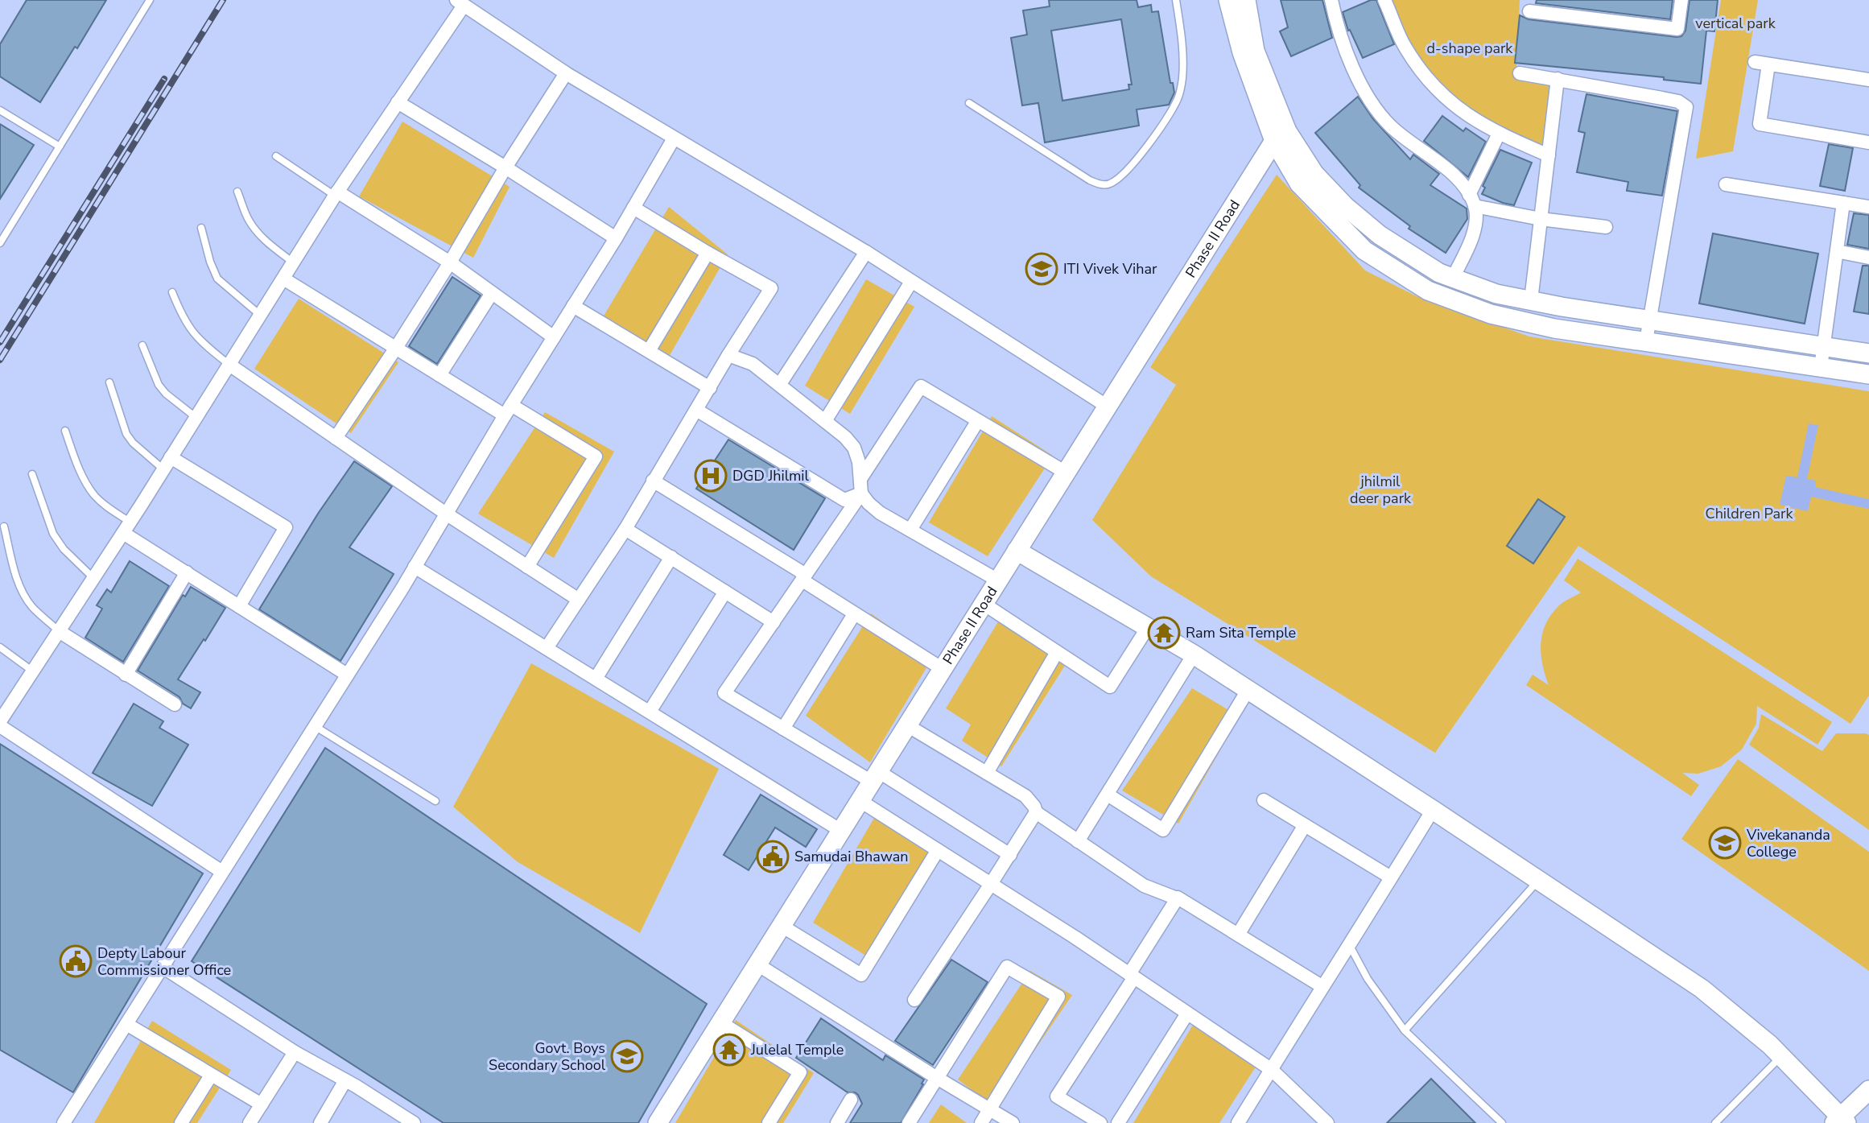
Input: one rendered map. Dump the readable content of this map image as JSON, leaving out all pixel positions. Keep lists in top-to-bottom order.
{
  "streets": {
    "street": ["Phase II Road"]
  },
  "parks": [
    "vertical park",
    "d-shape park",
    "jhilmil deer park",
    "Children Park"
  ],
  "places": {
    "school or university": ["ITI Vivek Vihar", "Vivekananda College", "Govt. Boys Secondary School"],
    "hospital": ["DGD Jhilmil"],
    "temple": ["Ram Sita Temple", "Julelal Temple"],
    "public building": ["Samudai Bhawan", "Depty Labour Commissioner Office"]
  }
}
